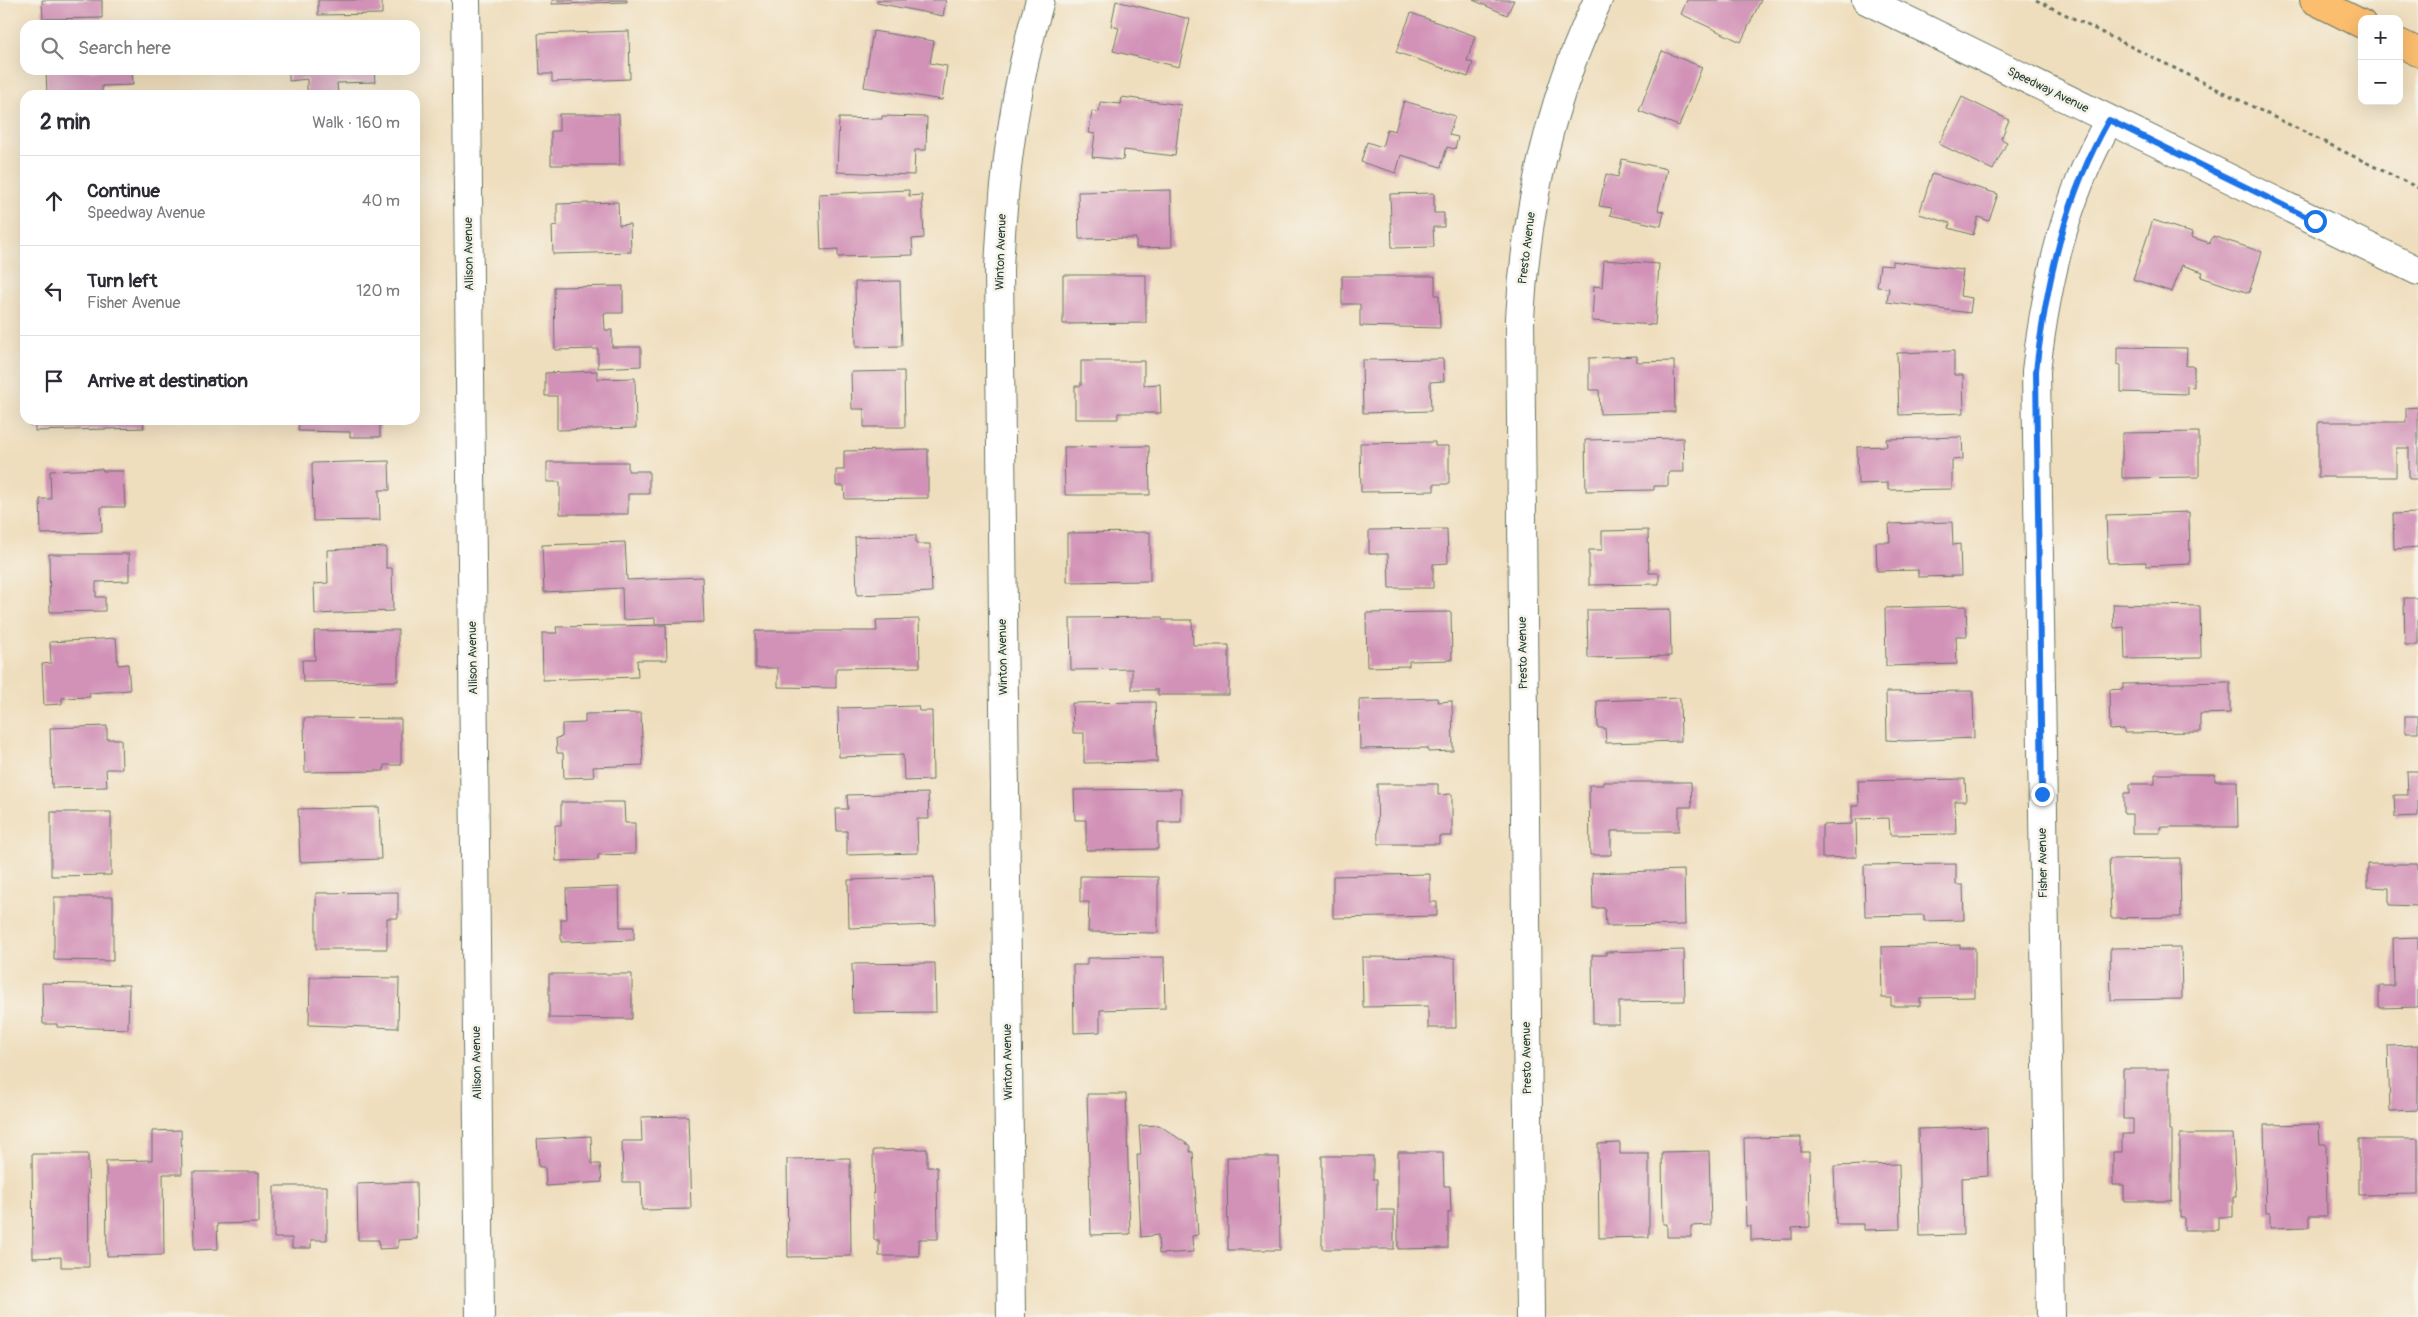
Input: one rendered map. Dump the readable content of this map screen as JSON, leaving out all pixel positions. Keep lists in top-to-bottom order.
{
  "streets": {
    "street": [
      "Speedway Avenue",
      "Presto Avenue",
      "Winton Avenue",
      "Allison Avenue",
      "Fisher Avenue"
    ]
  },
  "crossings": [
    ["Speedway Avenue", "Fisher Avenue"]
  ],
  "page": {
    "map_buttons": ["+", "−"],
    "search": "Search here",
    "heading": ["2 min", "Walk · 160 m"],
    "list": [
      ["Continue", "Speedway Avenue", "40 m"],
      ["Turn left", "Fisher Avenue", "120 m"],
      "Arrive at destination"
    ]
  }
}
